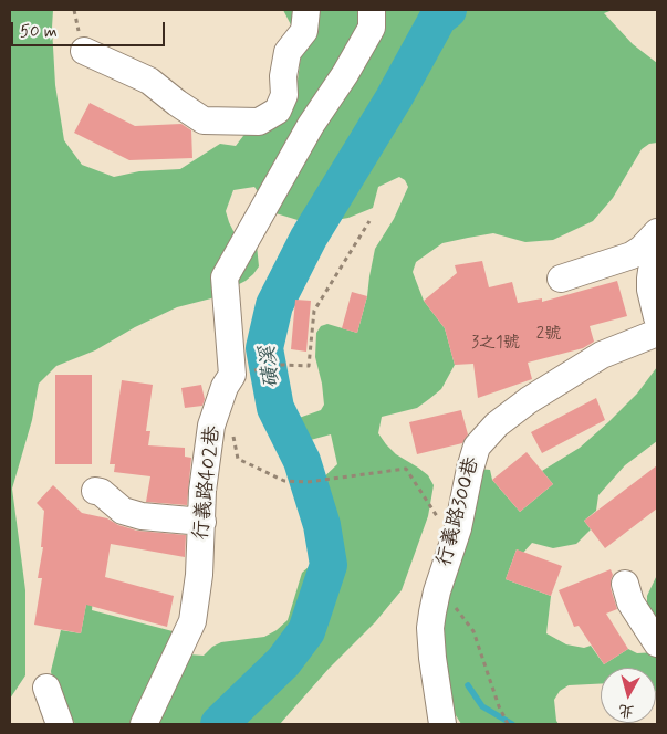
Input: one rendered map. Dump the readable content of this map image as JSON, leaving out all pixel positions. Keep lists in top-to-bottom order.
{
  "streets": {
    "lane": ["行義路402巷", "行義路300巷"]
  },
  "water": ["磺溪"],
  "house_numbers": ["2號", "3之1號"],
  "scale_bar": "50 m",
  "north": "bottom"
}
